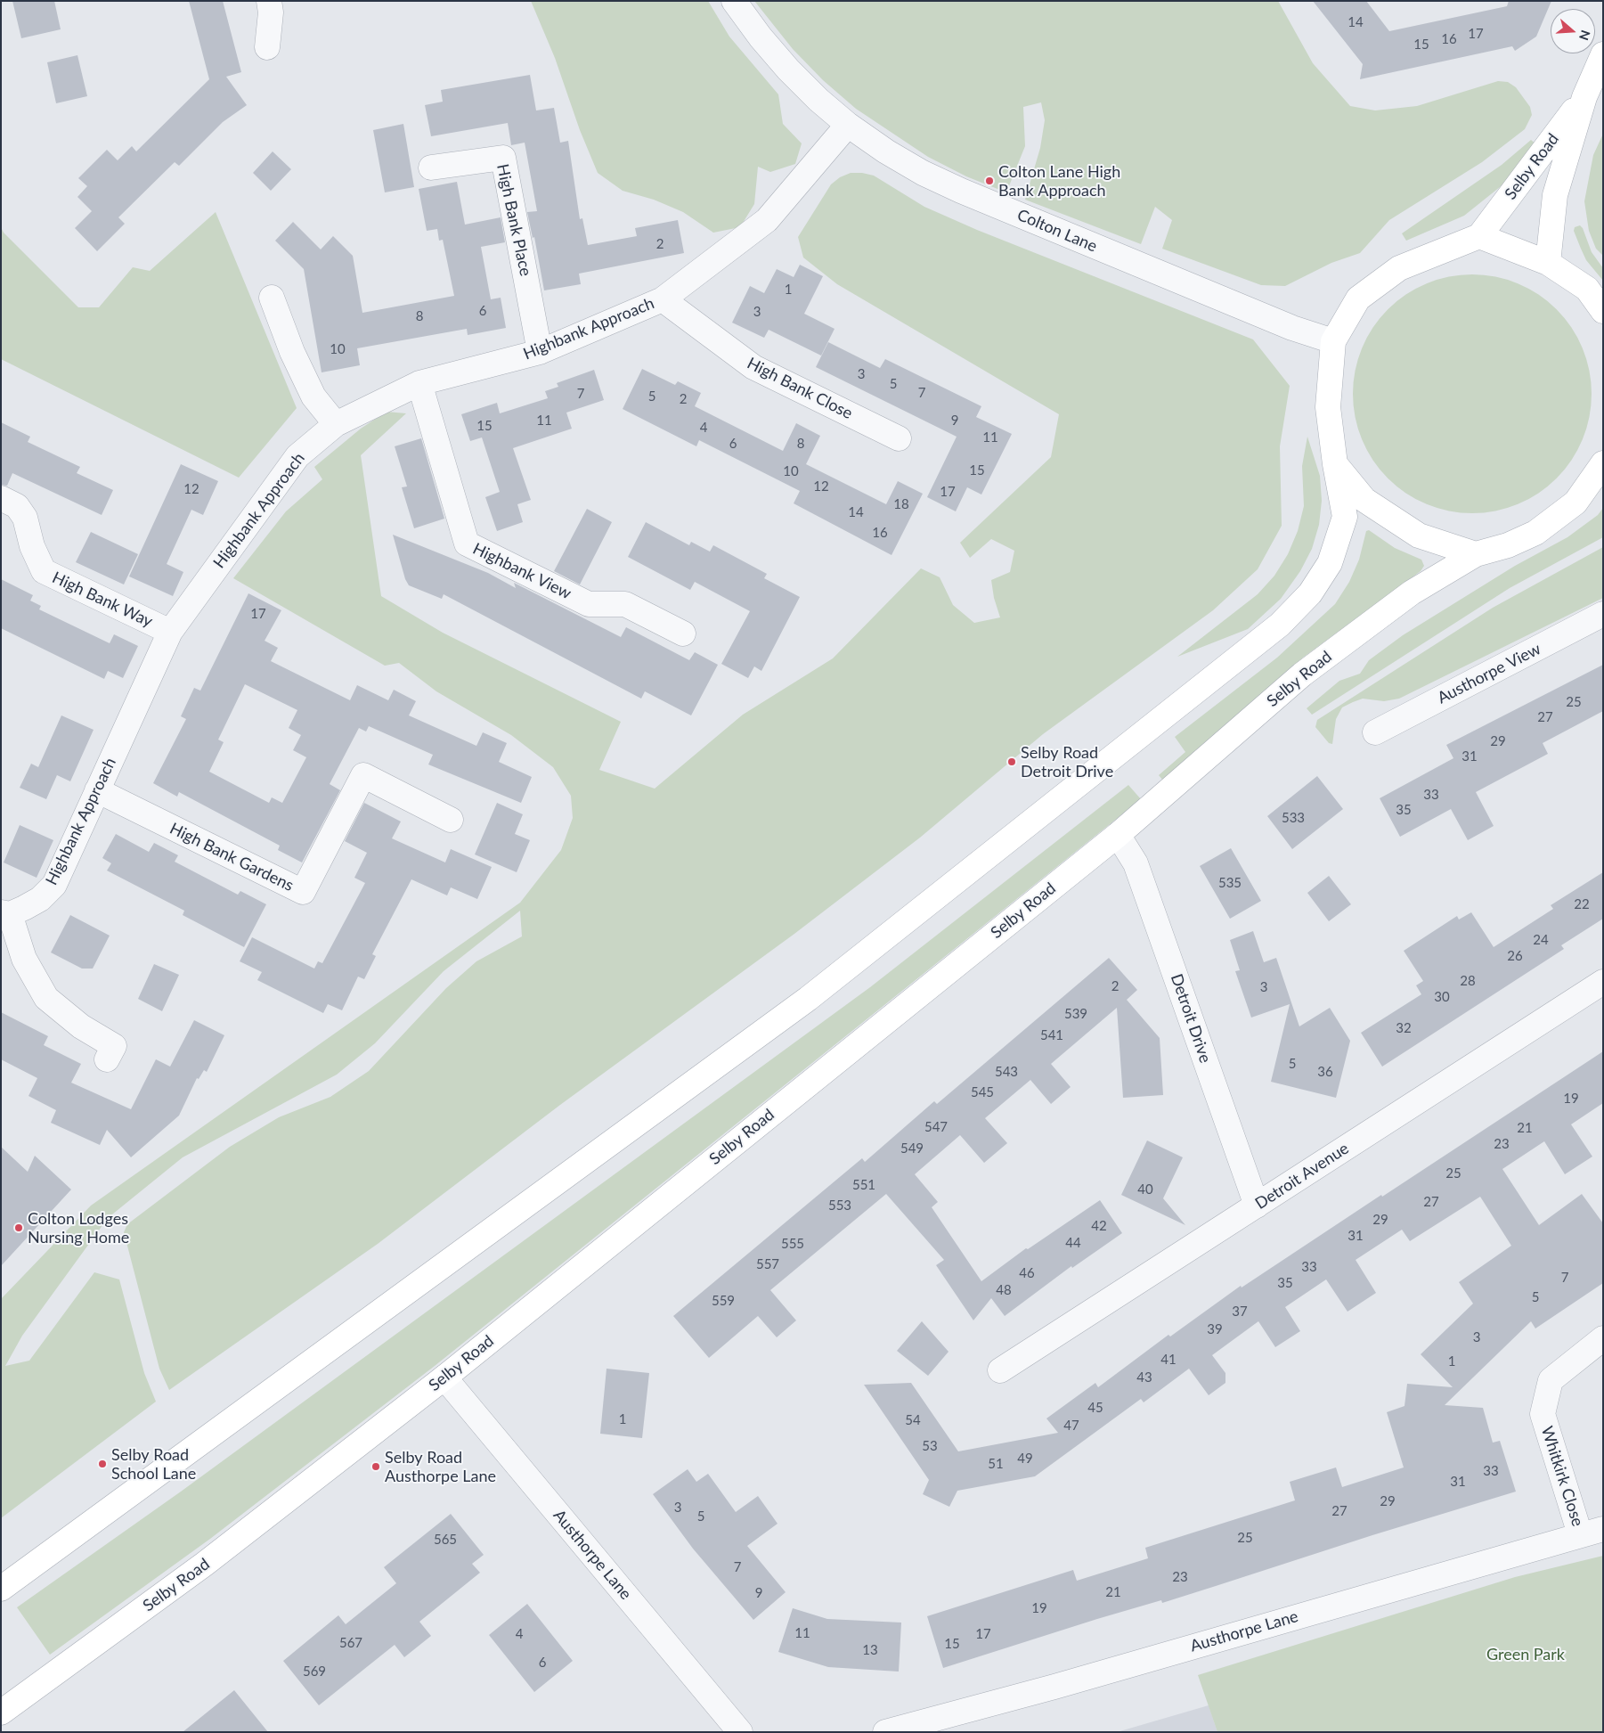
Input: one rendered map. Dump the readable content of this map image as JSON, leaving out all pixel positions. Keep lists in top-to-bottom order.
{
  "streets": {
    "main road": ["Selby Road"],
    "street": [
      "High Bank Place",
      "Colton Lane",
      "Highbank Approach",
      "High Bank Close",
      "Highbank View",
      "High Bank Way",
      "Austhorpe View",
      "High Bank Gardens",
      "Detroit Drive",
      "Detroit Avenue",
      "Whitkirk Close",
      "Austhorpe Lane"
    ]
  },
  "crossings": [
    ["Selby Road", "Detroit Drive"],
    ["Selby Road", "Austhorpe Lane"],
    ["High Bank Place", "Highbank Approach"],
    ["Colton Lane", "Highbank Approach"],
    ["Highbank Approach", "High Bank Close"],
    ["Highbank Approach", "Highbank View"],
    ["Highbank Approach", "High Bank Way"],
    ["Highbank Approach", "High Bank Gardens"],
    ["Detroit Drive", "Detroit Avenue"],
    ["Whitkirk Close", "Austhorpe Lane"]
  ],
  "parks": ["Green Park"],
  "places": [
    "Colton Lane High Bank Approach",
    "Selby Road Detroit Drive",
    "Colton Lodges Nursing Home",
    "Selby Road School Lane",
    "Selby Road Austhorpe Lane"
  ],
  "house_numbers": [
    "14",
    "17",
    "16",
    "15",
    "2",
    "1",
    "6",
    "3",
    "8",
    "10",
    "3",
    "5",
    "7",
    "7",
    "5",
    "2",
    "11",
    "9",
    "15",
    "4",
    "11",
    "6",
    "8",
    "15",
    "10",
    "12",
    "12",
    "17",
    "18",
    "14",
    "16",
    "17",
    "25",
    "27",
    "29",
    "31",
    "33",
    "35",
    "533",
    "535",
    "22",
    "24",
    "26",
    "28",
    "2",
    "3",
    "30",
    "539",
    "32",
    "541",
    "5",
    "543",
    "36",
    "545",
    "19",
    "547",
    "21",
    "23",
    "549",
    "25",
    "551",
    "40",
    "27",
    "553",
    "29",
    "42",
    "31",
    "44",
    "555",
    "557",
    "33",
    "46",
    "7",
    "35",
    "48",
    "5",
    "559",
    "37",
    "39",
    "3",
    "41",
    "1",
    "43",
    "45",
    "1",
    "54",
    "47",
    "53",
    "49",
    "51",
    "33",
    "31",
    "29",
    "3",
    "27",
    "5",
    "25",
    "565",
    "7",
    "23",
    "21",
    "9",
    "19",
    "11",
    "4",
    "17",
    "567",
    "15",
    "13",
    "6",
    "569"
  ],
  "north": "right"
}
